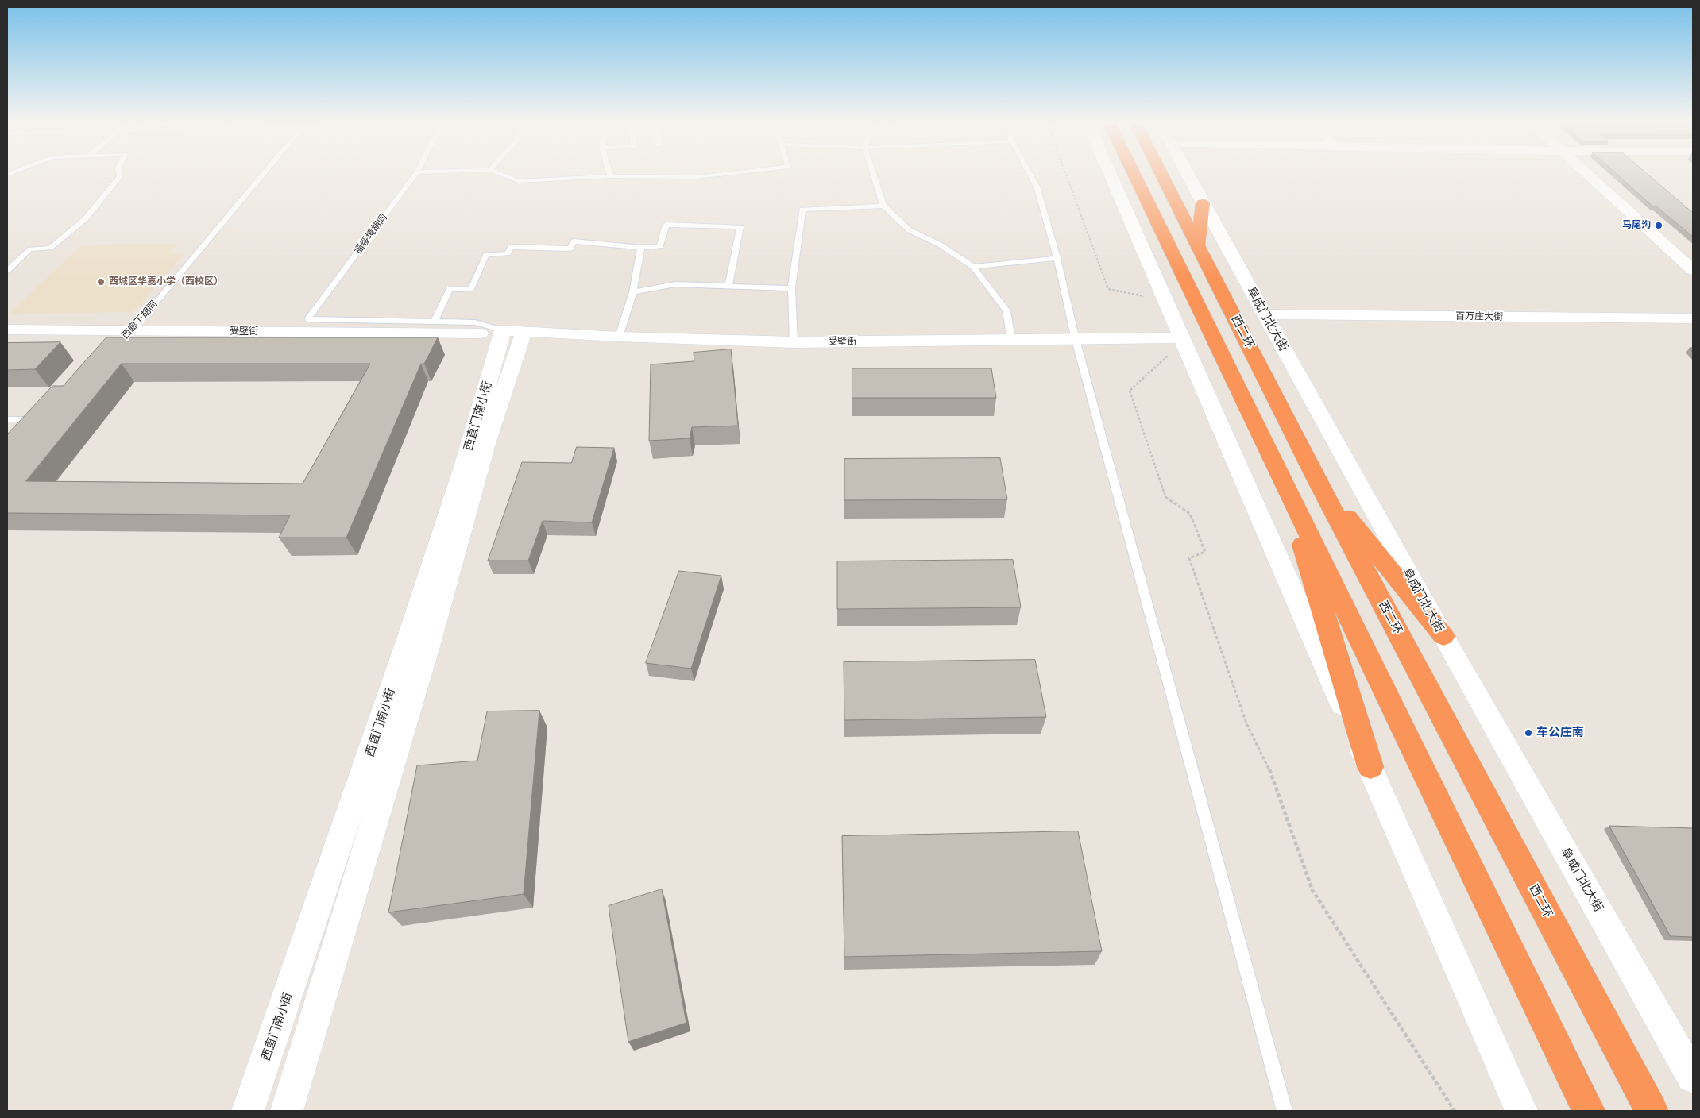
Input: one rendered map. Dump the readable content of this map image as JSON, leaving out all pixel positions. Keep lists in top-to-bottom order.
{
  "streets": {
    "highway": ["西二环"],
    "street": [
      "百万庄大街",
      "阜成门北大街",
      "受壁街",
      "西直门南小街"
    ],
    "lane": ["福绥境胡同", "西廊下胡同"]
  },
  "crossings": [
    ["百万庄大街", "阜成门北大街"],
    ["受壁街", "西直门南小街"]
  ],
  "places": ["马尾沟", "西城区华嘉小学（西校区）", "车公庄南"]
}
